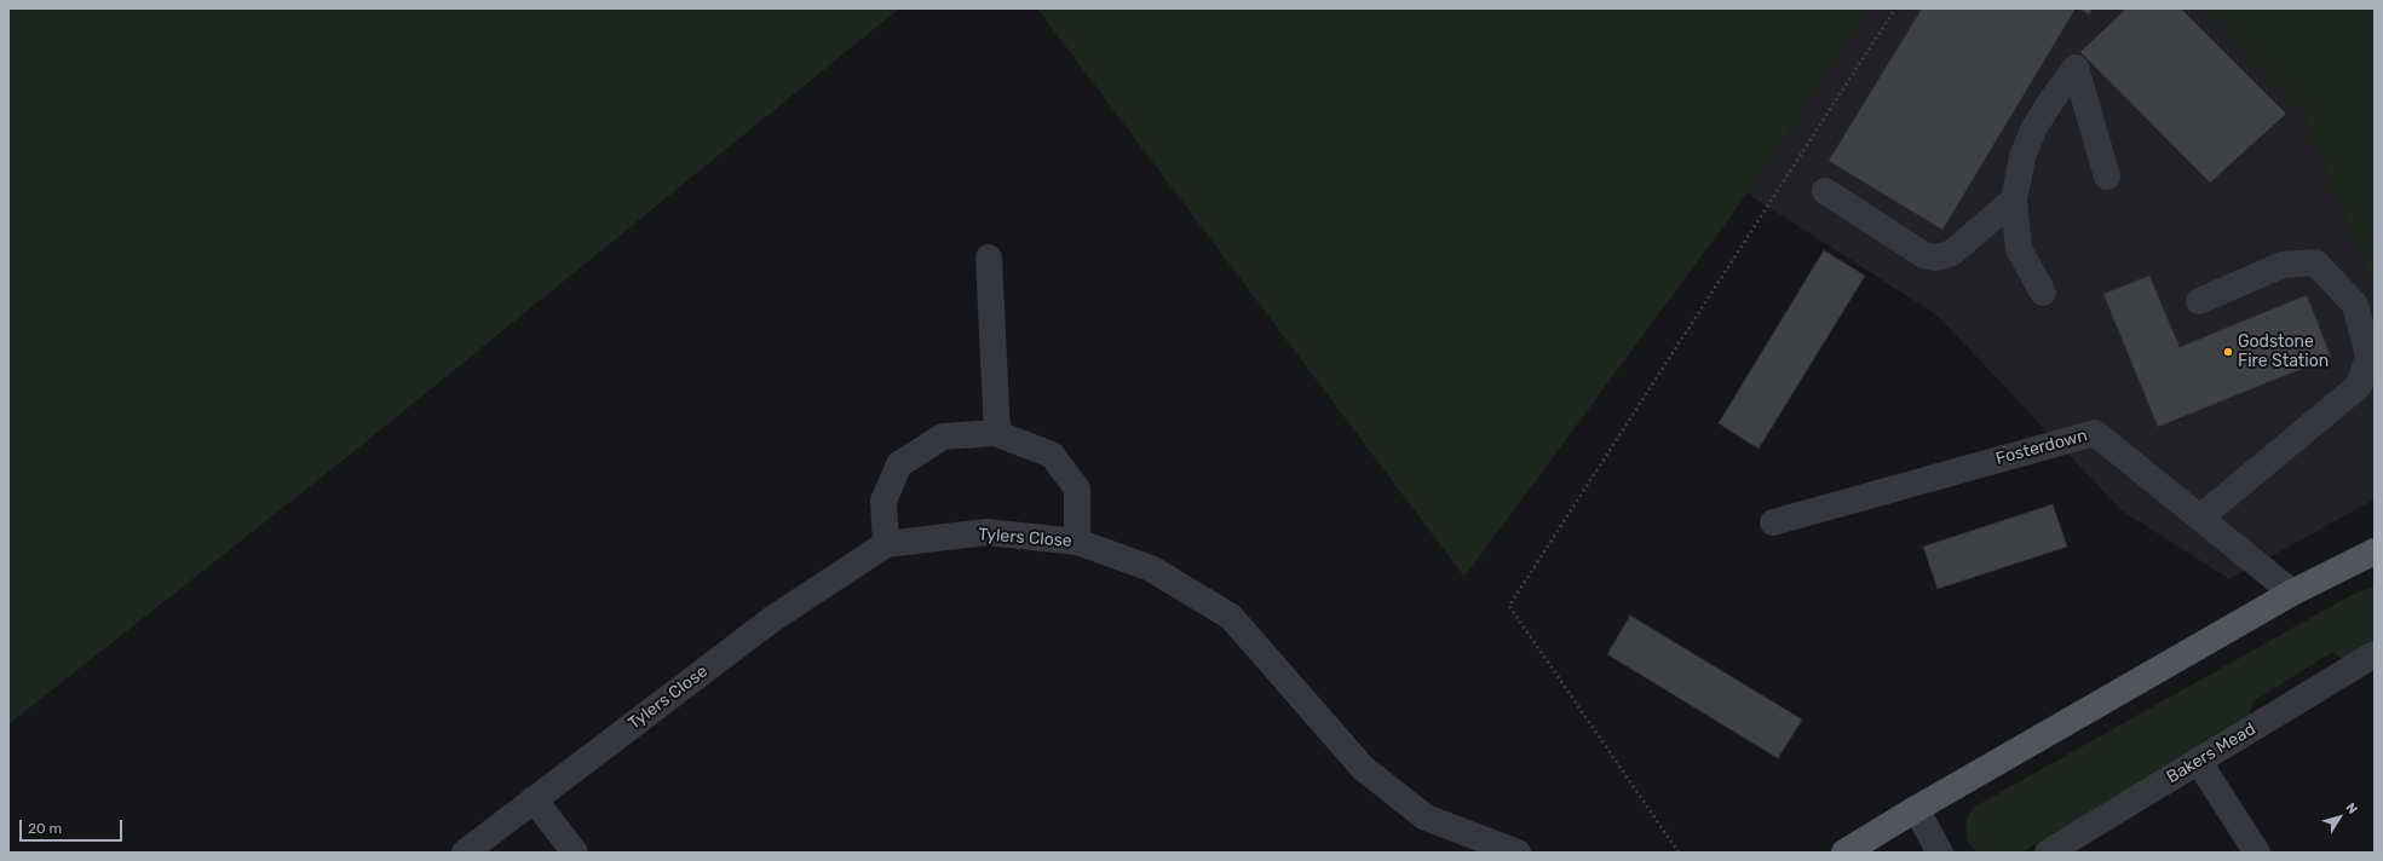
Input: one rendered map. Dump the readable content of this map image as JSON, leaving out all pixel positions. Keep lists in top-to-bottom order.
{
  "streets": {
    "street": ["Fosterdown", "Tylers Close", "Bakers Mead"]
  },
  "places": ["Godstone Fire Station"],
  "scale_bar": "20 m",
  "north": "top right"
}
